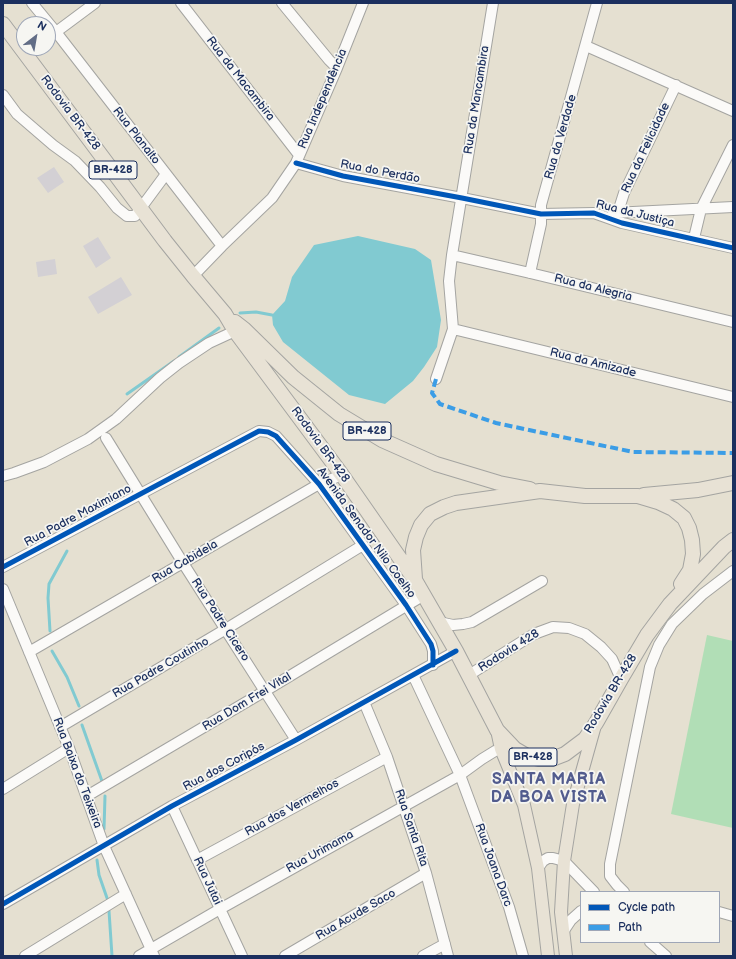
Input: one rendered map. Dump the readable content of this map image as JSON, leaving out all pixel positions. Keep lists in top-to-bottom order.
{
  "streets": {
    "highway": ["Rodovia BR-428", "BR-428"],
    "street": [
      "Rua da Macambira",
      "Rua Independência",
      "Rua da Mancambira",
      "Rua Planalto",
      "Rua da Verdade",
      "Rua da Felicidade",
      "Rua do Perdão",
      "Rua da Justiça",
      "Rua da Alegria",
      "Rua da Amizade",
      "Rua Padre Maximiano",
      "Avenida Senador Nilo Coelho",
      "Rua Cabidela",
      "Rua Padre Cicero",
      "Rodovia 428",
      "Rua Padre Coutinho",
      "Rua Dom Frei Vital",
      "Rua dos Coripós",
      "Rua Baixa do Teixeira",
      "Rua dos Vermelhos",
      "Rua Santa Rita",
      "Rua Urimama",
      "Rua Joana Darc",
      "Rua Jutai",
      "Rua Acude Saco"
    ]
  },
  "crossings": [
    ["Rua da Macambira", "Rua Independência"],
    ["Rua da Macambira", "Rua do Perdão"],
    ["Rua Independência", "Rodovia BR-428"],
    ["Rua Independência", "Rua Planalto"],
    ["Rua Independência", "Rua do Perdão"],
    ["Rua da Mancambira", "Rua do Perdão"],
    ["Rua da Mancambira", "Rua da Justiça"],
    ["Rua da Mancambira", "Rua da Alegria"],
    ["Rua da Mancambira", "Rua da Amizade"],
    ["Rodovia BR-428", "BR-428"],
    ["Rodovia BR-428", "Rua Cabidela"],
    ["Rodovia BR-428", "Rodovia 428"],
    ["Rodovia BR-428", "Rua Dom Frei Vital"],
    ["Rodovia BR-428", "Rua dos Coripós"],
    ["Rua da Verdade", "Rua da Justiça"],
    ["Rua da Verdade", "Rua da Alegria"],
    ["Rua do Perdão", "Rua da Justiça"],
    ["Rua Padre Maximiano", "Avenida Senador Nilo Coelho"],
    ["Rua Padre Maximiano", "Rua Padre Cicero"],
    ["Avenida Senador Nilo Coelho", "Rua Cabidela"],
    ["Avenida Senador Nilo Coelho", "Rua Padre Coutinho"],
    ["Avenida Senador Nilo Coelho", "Rua Dom Frei Vital"],
    ["Avenida Senador Nilo Coelho", "Rua dos Coripós"],
    ["Rua Cabidela", "Rua Padre Cicero"],
    ["Rua Cabidela", "Rua Baixa do Teixeira"],
    ["Rua Padre Cicero", "Rua Padre Coutinho"],
    ["Rua Padre Cicero", "Rua Dom Frei Vital"],
    ["Rua Padre Cicero", "Rua dos Coripós"],
    ["Rua Padre Coutinho", "Rua Baixa do Teixeira"],
    ["Rua Dom Frei Vital", "Rua Baixa do Teixeira"],
    ["Rua dos Coripós", "Rua Baixa do Teixeira"],
    ["Rua dos Coripós", "Rua Santa Rita"],
    ["Rua dos Coripós", "Rua Jutai"],
    ["Rua Baixa do Teixeira", "Rua Urimama"],
    ["Rua dos Vermelhos", "Rua Santa Rita"],
    ["Rua dos Vermelhos", "Rua Jutai"],
    ["Rua Santa Rita", "Rua Urimama"],
    ["Rua Santa Rita", "Rua Acude Saco"],
    ["Rua Urimama", "Rua Joana Darc"],
    ["Rua Urimama", "Rua Jutai"]
  ],
  "districts": ["SANTA MARIA DA BOA VISTA"],
  "legend": ["Cycle path", "Path"],
  "north": "top right"
}
